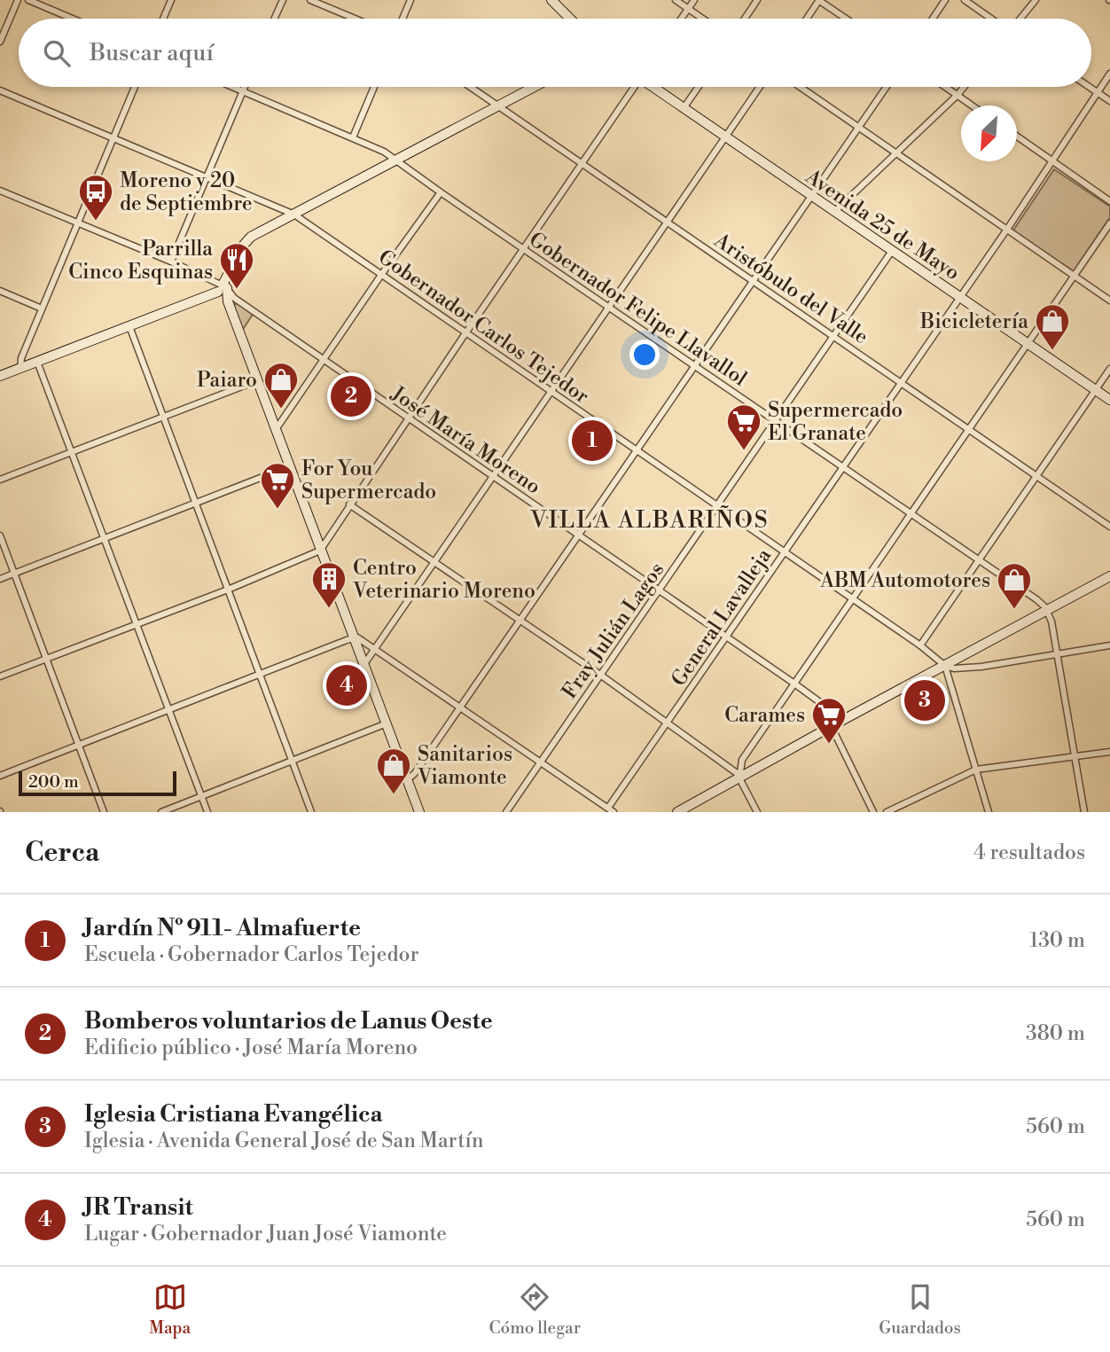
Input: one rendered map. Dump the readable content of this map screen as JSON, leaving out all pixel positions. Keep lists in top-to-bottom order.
{
  "streets": {
    "street": [
      "Avenida 25 de Mayo",
      "Aristóbulo del Valle",
      "Gobernador Felipe Llavallol",
      "Gobernador Carlos Tejedor",
      "José María Moreno",
      "General Lavalleja",
      "Fray Julián Lagos"
    ]
  },
  "crossings": [
    ["Avenida 25 de Mayo", "General Lavalleja"],
    ["Avenida 25 de Mayo", "Fray Julián Lagos"],
    ["Aristóbulo del Valle", "General Lavalleja"],
    ["Aristóbulo del Valle", "Fray Julián Lagos"],
    ["Gobernador Felipe Llavallol", "General Lavalleja"],
    ["Gobernador Felipe Llavallol", "Fray Julián Lagos"],
    ["Gobernador Carlos Tejedor", "General Lavalleja"],
    ["Gobernador Carlos Tejedor", "Fray Julián Lagos"],
    ["José María Moreno", "General Lavalleja"],
    ["José María Moreno", "Fray Julián Lagos"]
  ],
  "districts": ["VILLA ALBARIÑOS"],
  "places": {
    "bus stop": ["Moreno y 20 de Septiembre"],
    "restaurant": ["Parrilla Cinco Esquinas"],
    "shop": [
      "Bicicletería",
      "Paiaro",
      "ABM Automotores",
      "Sanitarios Viamonte"
    ],
    "supermarket": ["Supermercado El Granate", "For You Supermercado", "Carames"],
    "building": ["Centro Veterinario Moreno"]
  },
  "scale_bar": "200 m",
  "north": "bottom left",
  "page": {
    "search": "Buscar aquí",
    "pins": [
      "2",
      "1",
      "4",
      "3"
    ],
    "scale": "200 m",
    "heading": ["Cerca", "4 resultados"],
    "list": [
      {
        "mark": "1",
        "name": "Jardín Nº 911- Almafuerte",
        "note": "Escuela · Gobernador Carlos Tejedor",
        "value": "130 m"
      },
      {
        "mark": "2",
        "name": "Bomberos voluntarios de Lanus Oeste",
        "note": "Edificio público · José María Moreno",
        "value": "380 m"
      },
      {
        "mark": "3",
        "name": "Iglesia Cristiana Evangélica",
        "note": "Iglesia · Avenida General José de San Martín",
        "value": "560 m"
      },
      {
        "mark": "4",
        "name": "JR Transit",
        "note": "Lugar · Gobernador Juan José Viamonte",
        "value": "560 m"
      }
    ],
    "nav": ["Mapa", "Cómo llegar", "Guardados"]
  }
}
